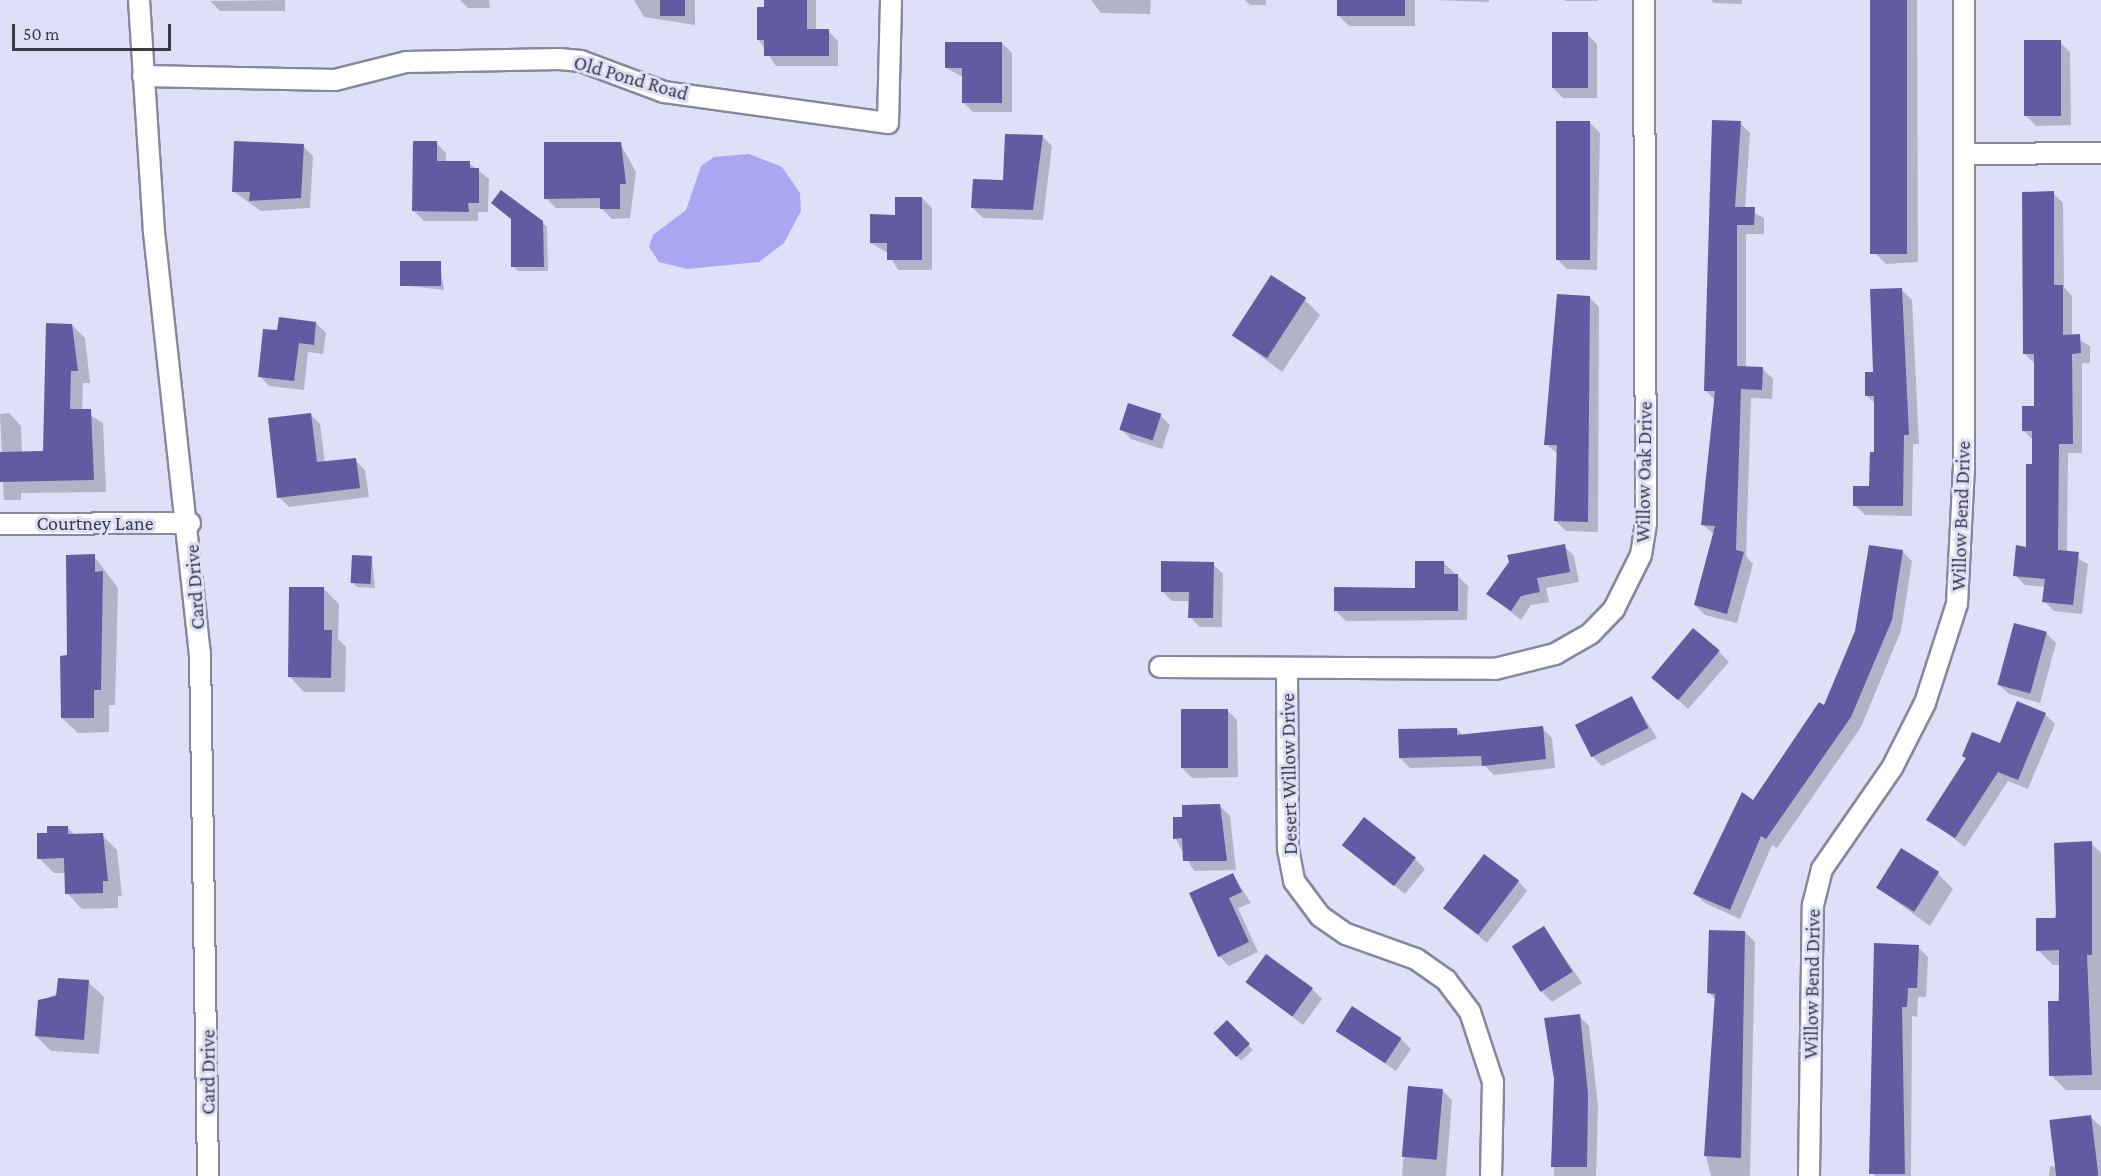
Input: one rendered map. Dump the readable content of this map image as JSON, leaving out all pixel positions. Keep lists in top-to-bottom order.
{
  "streets": {
    "street": [
      "Old Pond Road",
      "Willow Oak Drive",
      "Willow Bend Drive",
      "Courtney Lane",
      "Card Drive",
      "Desert Willow Drive"
    ]
  },
  "crossings": [
    ["Old Pond Road", "Card Drive"],
    ["Willow Oak Drive", "Desert Willow Drive"],
    ["Courtney Lane", "Card Drive"]
  ],
  "scale_bar": "50 m"
}
